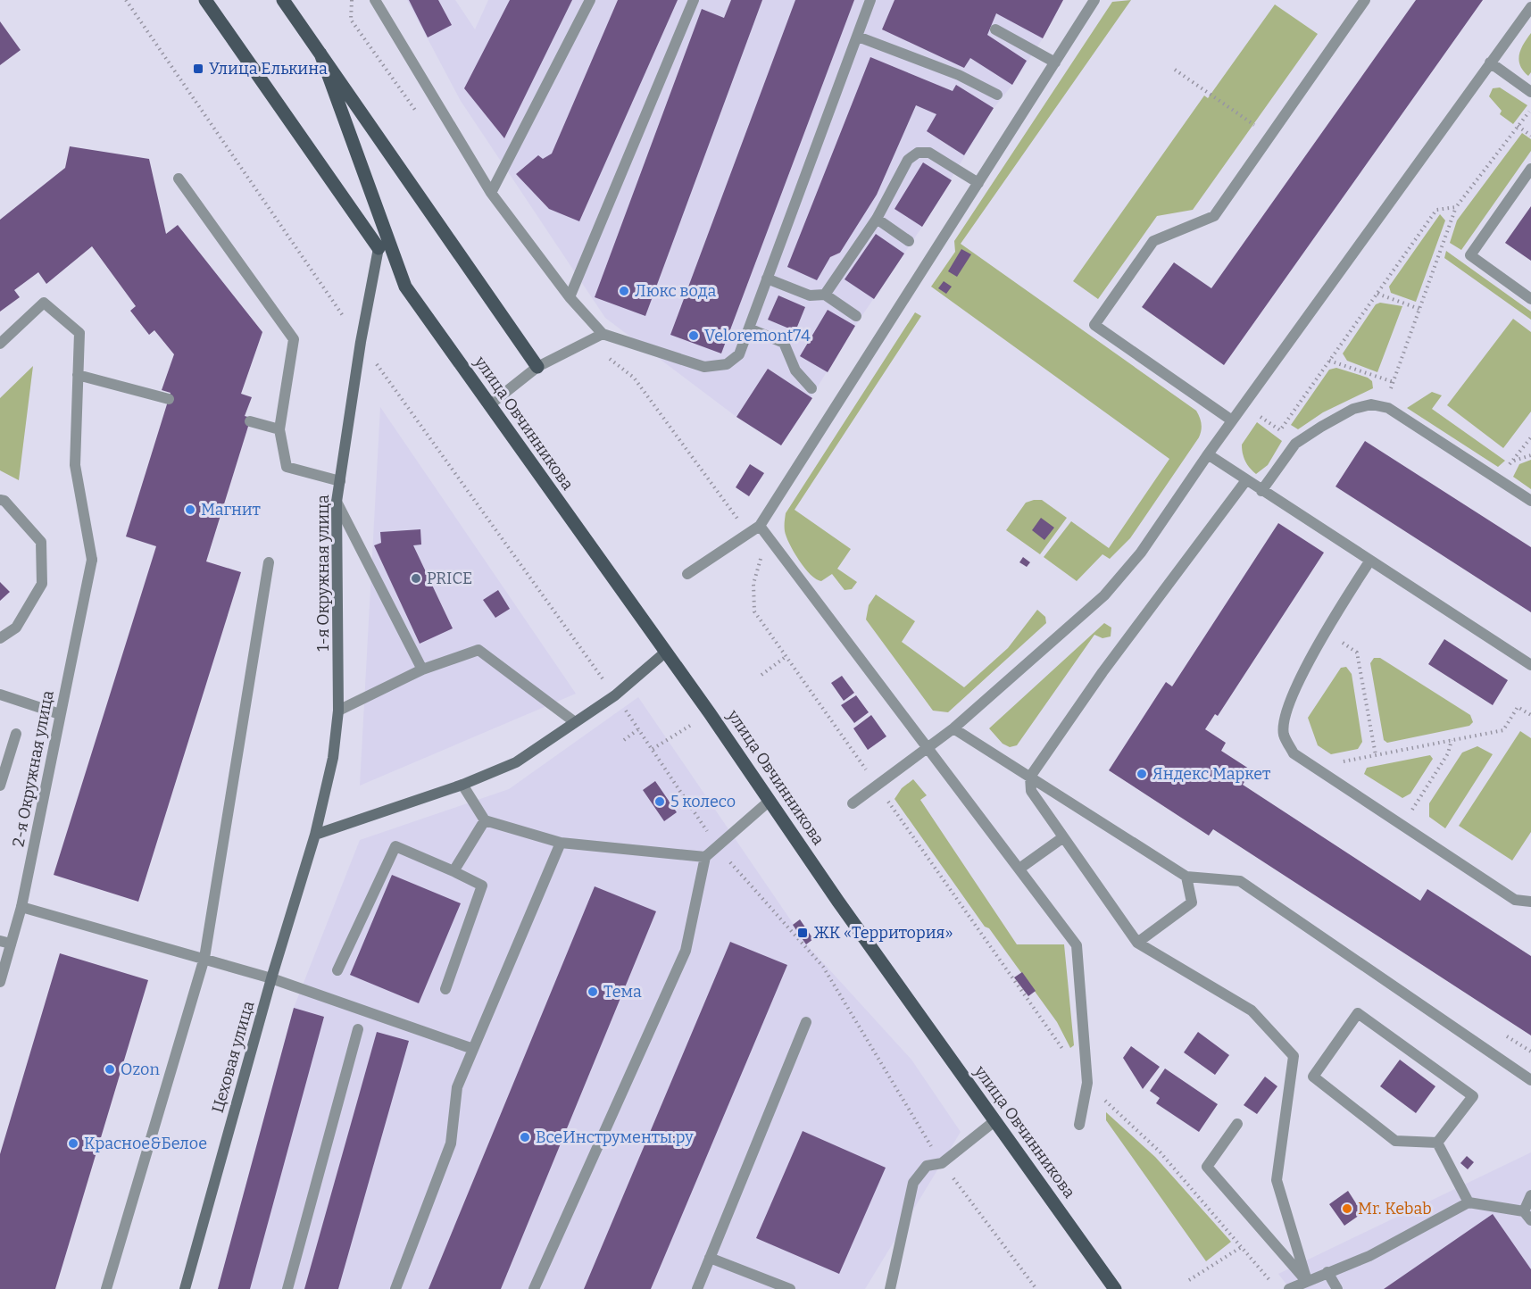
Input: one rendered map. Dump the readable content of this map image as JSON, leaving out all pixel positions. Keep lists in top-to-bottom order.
{
  "streets": {
    "main road": ["улица Овчинникова", "1-я Окружная улица", "Цеховая улица"],
    "street": ["2-я Окружная улица"]
  },
  "crossings": [
    ["1-я Окружная улица", "Цеховая улица"]
  ],
  "places": {
    "transit": ["Улица Елькина", "ЖК «Территория»"],
    "other": [
      "Люкс вода",
      "Veloremont74",
      "Магнит",
      "PRICE",
      "Яндекс Маркет",
      "5 колесо",
      "Тема",
      "Ozon",
      "ВсеИнструменты.ру",
      "Красное&Белое",
      "Mr. Kebab"
    ]
  }
}
